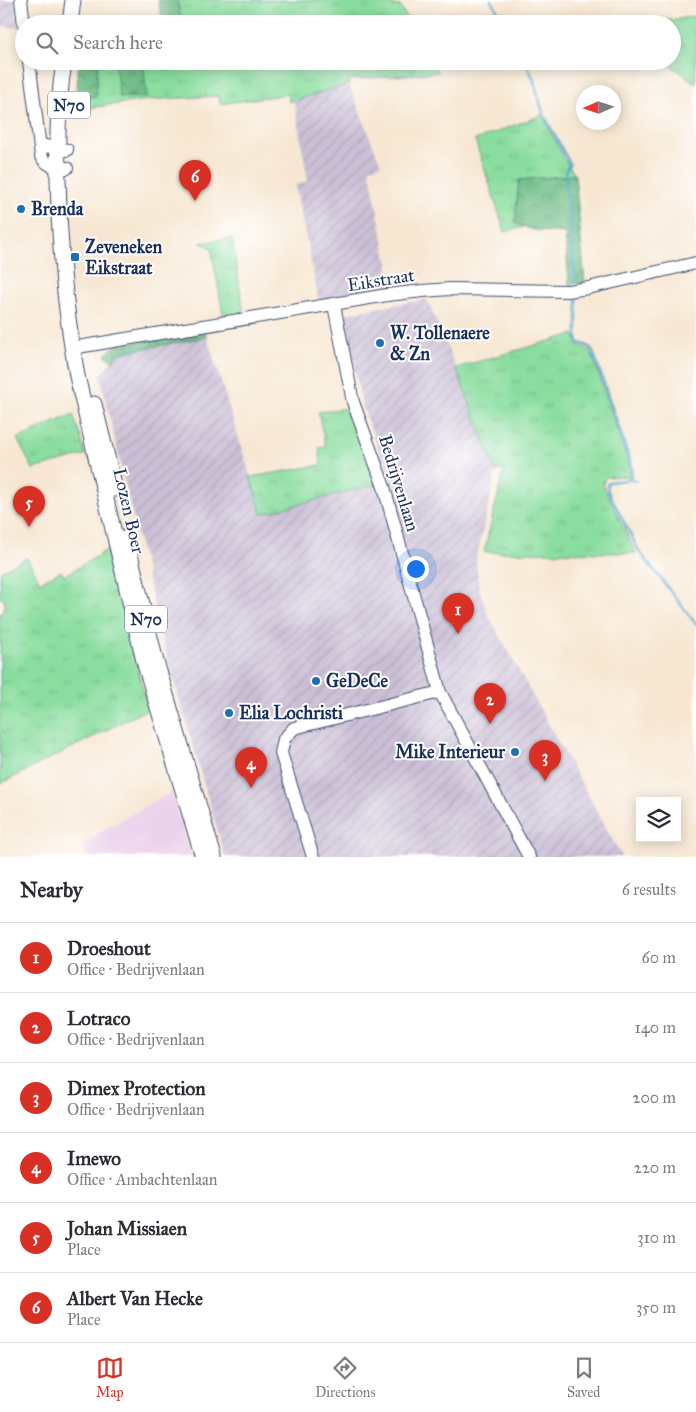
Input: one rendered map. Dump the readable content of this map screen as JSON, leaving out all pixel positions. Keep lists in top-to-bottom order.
{
  "streets": {
    "main road": ["N70", "Lozen Boer"],
    "street": ["Eikstraat", "Bedrijvenlaan"]
  },
  "crossings": [
    ["N70", "Eikstraat"],
    ["N70", "Lozen Boer"],
    ["Eikstraat", "Bedrijvenlaan"],
    ["Eikstraat", "Lozen Boer"]
  ],
  "places": {
    "other": [
      "Brenda",
      "W. Tollenaere & Zn",
      "GeDeCe",
      "Elia Lochristi",
      "Mike Interieur"
    ],
    "transit": ["Zeveneken Eikstraat"]
  },
  "north": "left",
  "page": {
    "search": "Search here",
    "pins": [
      "6",
      "5",
      "1",
      "2",
      "3",
      "4"
    ],
    "heading": ["Nearby", "6 results"],
    "list": [
      {
        "mark": "1",
        "name": "Droeshout",
        "note": "Office · Bedrijvenlaan",
        "value": "60 m"
      },
      {
        "mark": "2",
        "name": "Lotraco",
        "note": "Office · Bedrijvenlaan",
        "value": "140 m"
      },
      {
        "mark": "3",
        "name": "Dimex Protection",
        "note": "Office · Bedrijvenlaan",
        "value": "200 m"
      },
      {
        "mark": "4",
        "name": "Imewo",
        "note": "Office · Ambachtenlaan",
        "value": "220 m"
      },
      {
        "mark": "5",
        "name": "Johan Missiaen",
        "note": "Place",
        "value": "310 m"
      },
      {
        "mark": "6",
        "name": "Albert Van Hecke",
        "note": "Place",
        "value": "350 m"
      }
    ],
    "nav": ["Map", "Directions", "Saved"]
  }
}
